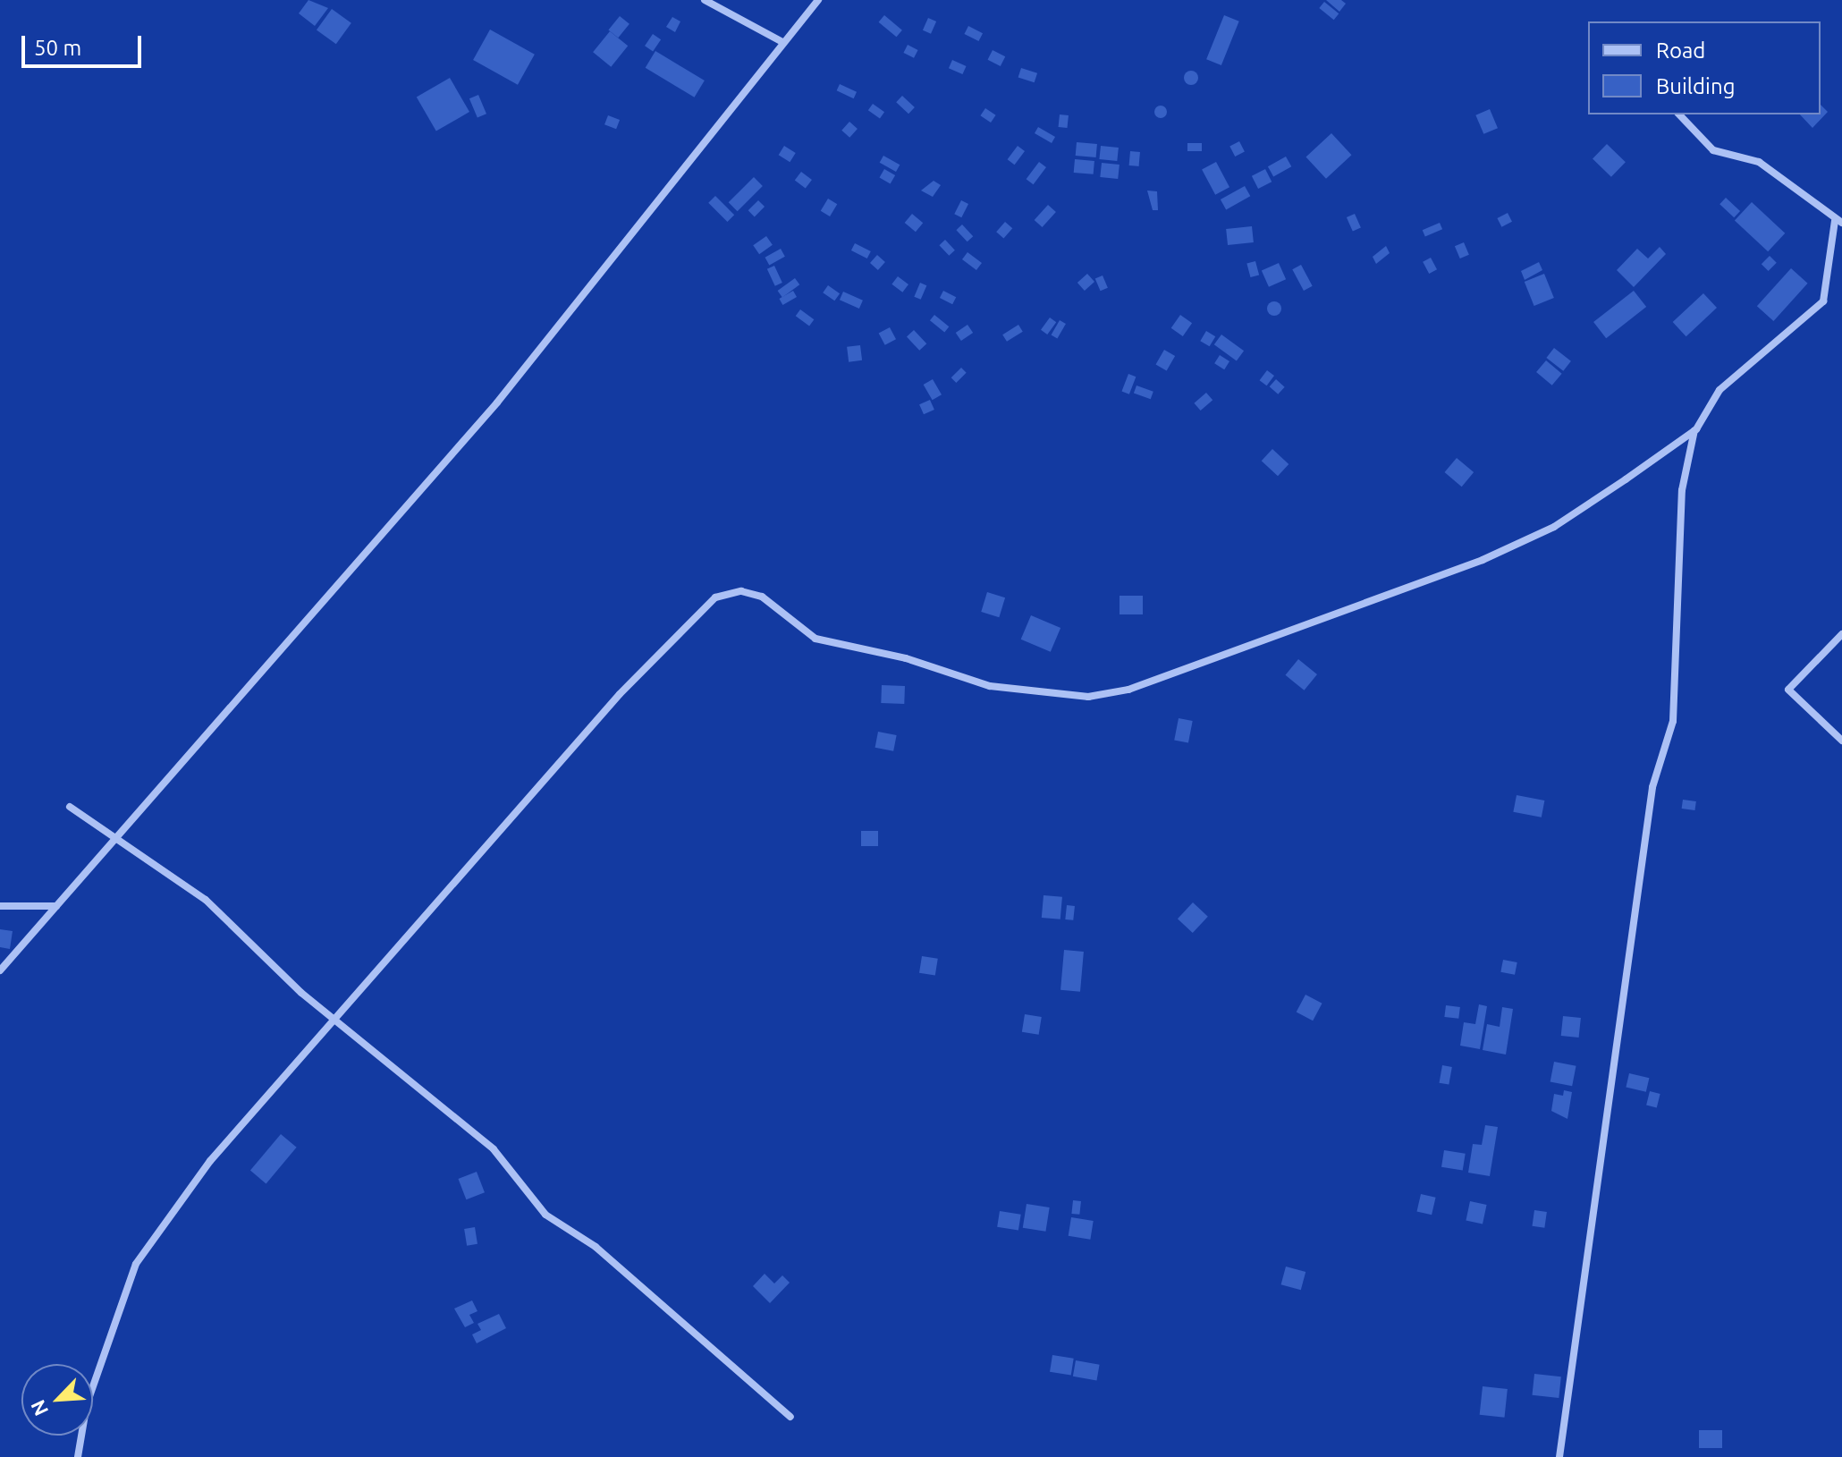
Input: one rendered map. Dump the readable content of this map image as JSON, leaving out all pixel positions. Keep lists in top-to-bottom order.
{
  "legend": ["Road", "Building"],
  "scale_bar": "50 m",
  "north": "bottom left"
}
